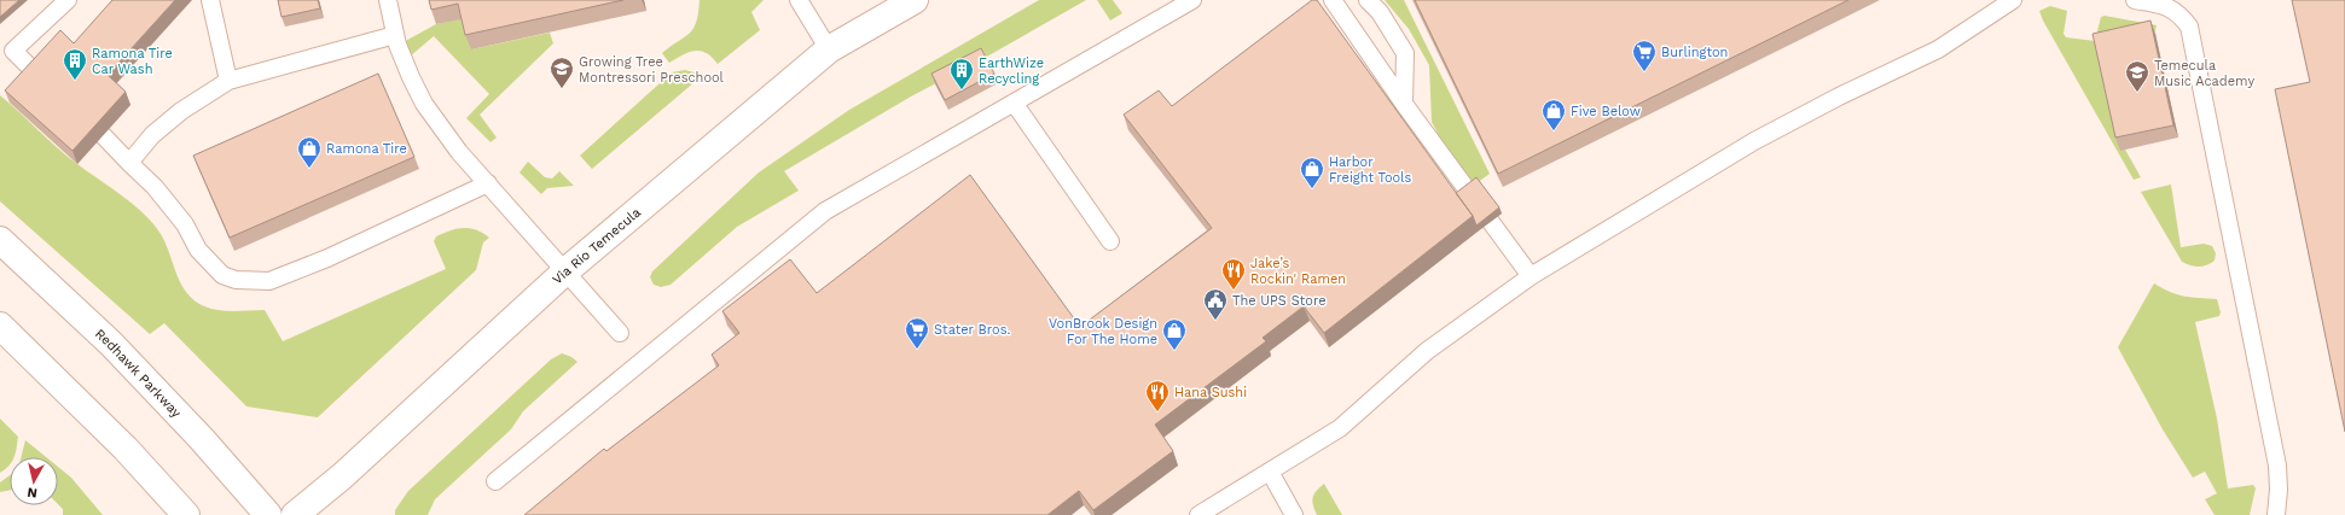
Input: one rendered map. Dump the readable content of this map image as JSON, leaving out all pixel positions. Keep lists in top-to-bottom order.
{
  "streets": {
    "street": ["Via Rio Temecula", "Redhawk Parkway"]
  },
  "places": {
    "supermarket": ["Burlington", "Stater Bros."],
    "building": ["Ramona Tire Car Wash", "EarthWize Recycling"],
    "school or university": ["Growing Tree Montressori Preschool", "Temecula Music Academy"],
    "shop": [
      "Five Below",
      "Ramona Tire",
      "Harbor Freight Tools",
      "VonBrook Design For The Home"
    ],
    "restaurant": ["Jake’s Rockin' Ramen", "Hana Sushi"],
    "public building": ["The UPS Store"]
  },
  "north": "bottom"
}
